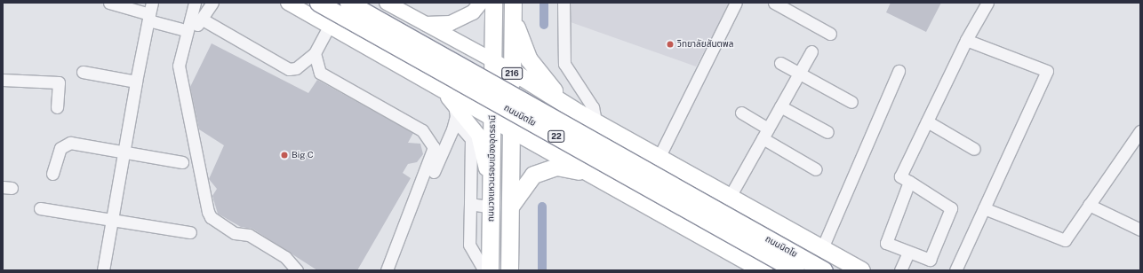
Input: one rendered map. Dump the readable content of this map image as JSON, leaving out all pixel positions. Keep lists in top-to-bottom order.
{
  "streets": {
    "highway": [
      "216",
      "ถนนนิตโย",
      "22",
      "ถนนวงแหวนรอบเมืองอุดรธานี"
    ]
  },
  "crossings": [
    ["ถนนนิตโย", "ถนนวงแหวนรอบเมืองอุดรธานี"]
  ],
  "places": ["วิทยาลัยสันตพล", "Big C"]
}
